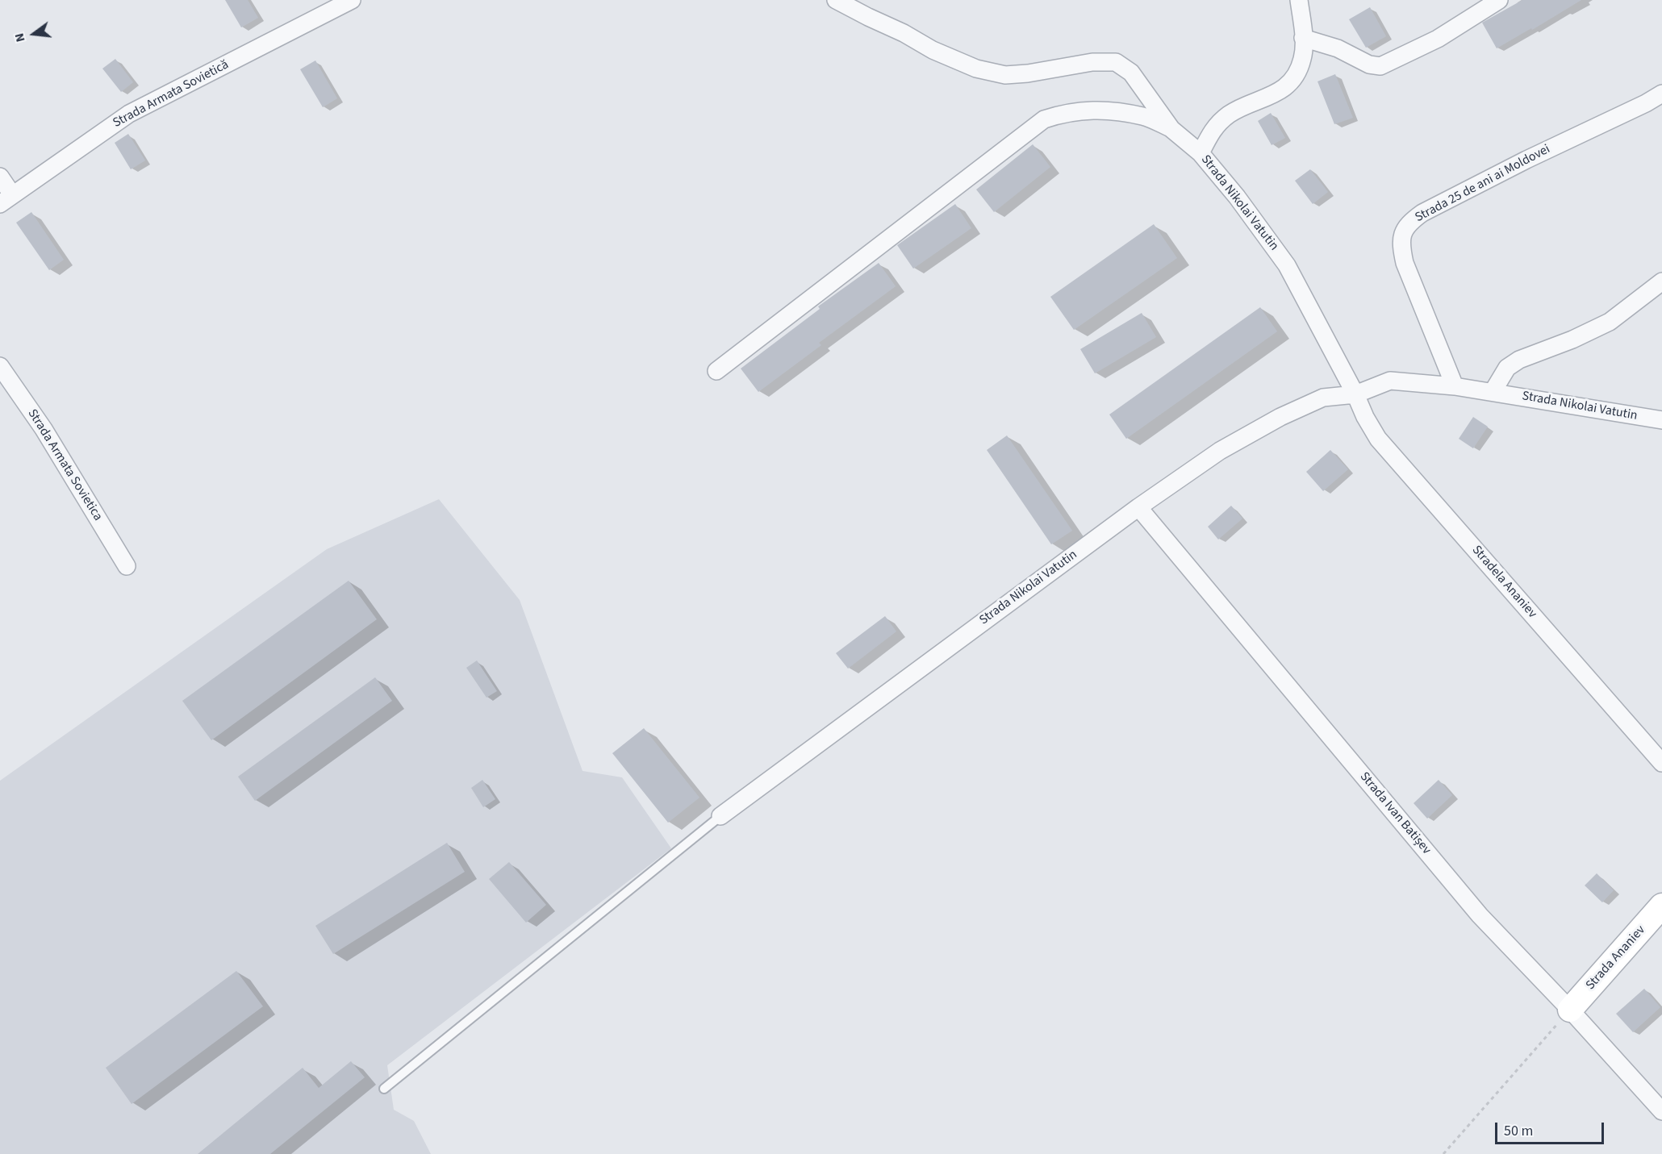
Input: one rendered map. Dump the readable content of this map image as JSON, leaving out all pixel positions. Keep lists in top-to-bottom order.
{
  "streets": {
    "street": [
      "Strada Armata Sovietică",
      "Strada 25 de ani ai Moldovei",
      "Strada Nikolai Vatutin",
      "Strada Armata Sovietica",
      "Stradela Ananiev",
      "Strada Ivan Batișev",
      "Strada Ananiev"
    ]
  },
  "crossings": [
    ["Strada 25 de ani ai Moldovei", "Strada Nikolai Vatutin"],
    ["Strada Nikolai Vatutin", "Stradela Ananiev"],
    ["Strada Nikolai Vatutin", "Strada Ivan Batișev"],
    ["Strada Ivan Batișev", "Strada Ananiev"]
  ],
  "scale_bar": "50 m",
  "north": "left"
}
